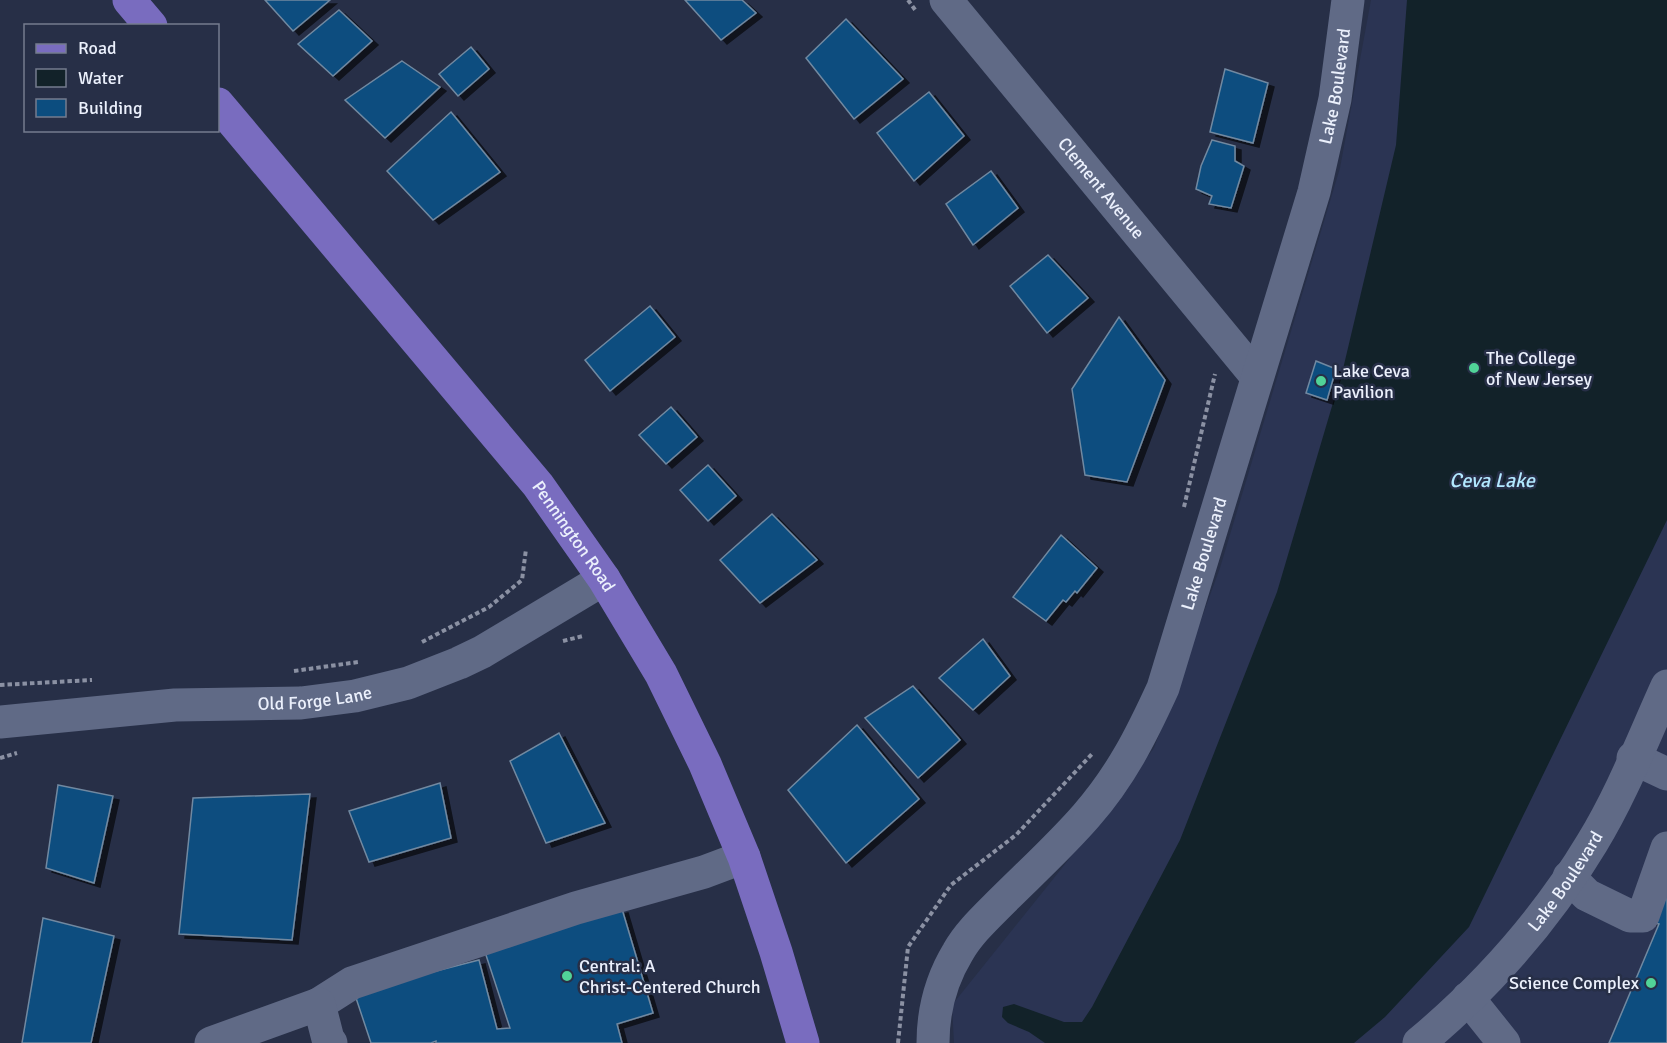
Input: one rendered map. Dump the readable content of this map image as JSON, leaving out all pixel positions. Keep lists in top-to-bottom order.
{
  "streets": {
    "main road": ["Pennington Road"],
    "street": ["Lake Boulevard", "Clement Avenue", "Old Forge Lane"]
  },
  "crossings": [
    ["Lake Boulevard", "Clement Avenue"],
    ["Pennington Road", "Old Forge Lane"]
  ],
  "water": ["Ceva Lake"],
  "places": [
    "The College of New Jersey",
    "Lake Ceva Pavilion",
    "Central: A Christ-Centered Church",
    "Science Complex"
  ],
  "legend": ["Road", "Water", "Building"]
}
